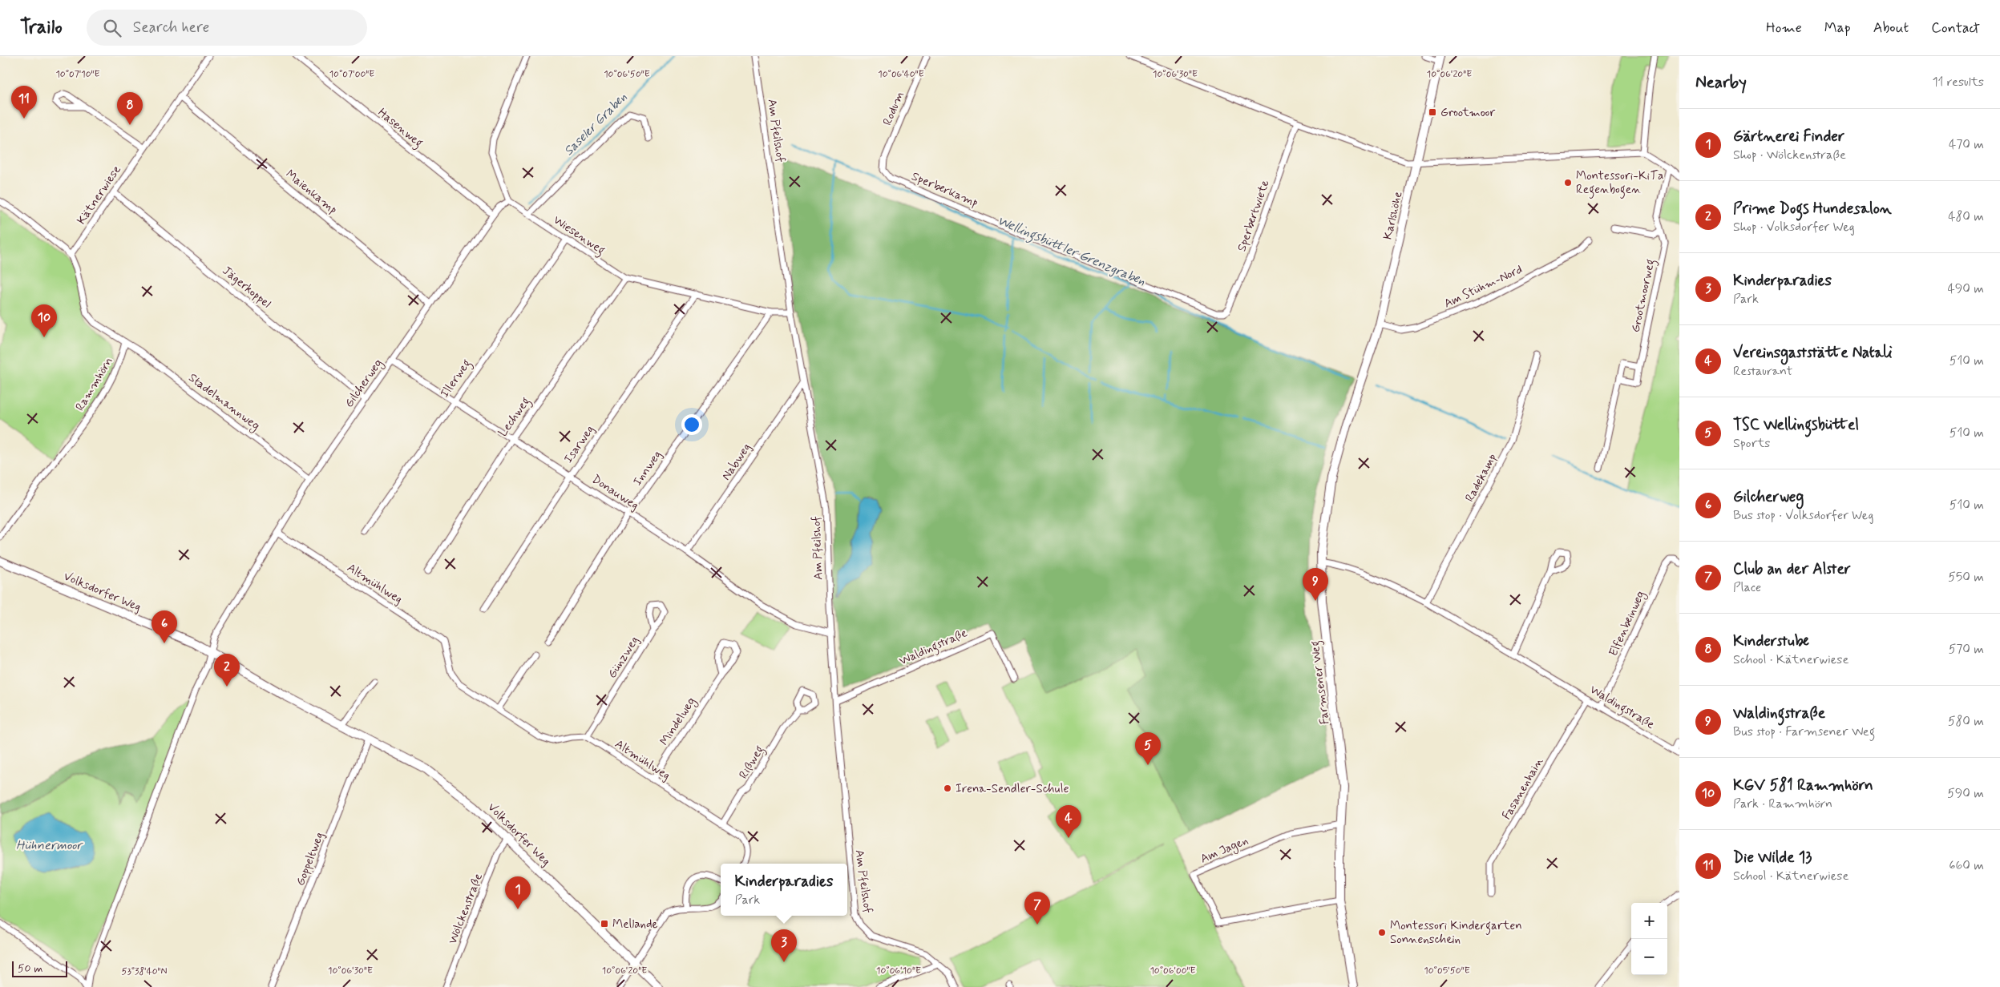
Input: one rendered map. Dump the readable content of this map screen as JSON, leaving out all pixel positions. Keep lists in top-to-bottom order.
{
  "streets": {
    "main road": ["Karlshöhe", "Volksdorfer Weg", "Farmsener Weg"],
    "street": [
      "Rodum",
      "Hasenweg",
      "Am Pfeilshof",
      "Sperberkamp",
      "Maienkamp",
      "Kätnerwiese",
      "Sperbertwiete",
      "Wiesenweg",
      "Am Stühm-Nord",
      "Jägerkoppel",
      "Grootmoorweg",
      "Illerweg",
      "Gilcherweg",
      "Rammhörn",
      "Stadelmannweg",
      "Lechweg",
      "Isarweg",
      "Nabweg",
      "Innweg",
      "Radekamp",
      "Donauweg",
      "Altmühlweg",
      "Elfenbeinweg",
      "Waldingstraße",
      "Günzweg",
      "Mindelweg",
      "Rißweg",
      "Fasanenhain",
      "Am Jagen",
      "Goppeltweg",
      "Wölckenstraße"
    ]
  },
  "crossings": [
    ["Rodum", "Sperberkamp"],
    ["Hasenweg", "Gilcherweg"],
    ["Am Pfeilshof", "Wiesenweg"],
    ["Am Pfeilshof", "Nabweg"],
    ["Am Pfeilshof", "Donauweg"],
    ["Am Pfeilshof", "Waldingstraße"],
    ["Sperberkamp", "Sperbertwiete"],
    ["Maienkamp", "Kätnerwiese"],
    ["Maienkamp", "Gilcherweg"],
    ["Kätnerwiese", "Jägerkoppel"],
    ["Karlshöhe", "Am Stühm-Nord"],
    ["Karlshöhe", "Farmsener Weg"],
    ["Wiesenweg", "Illerweg"],
    ["Wiesenweg", "Gilcherweg"],
    ["Wiesenweg", "Lechweg"],
    ["Wiesenweg", "Isarweg"],
    ["Wiesenweg", "Innweg"],
    ["Jägerkoppel", "Gilcherweg"],
    ["Illerweg", "Donauweg"],
    ["Gilcherweg", "Stadelmannweg"],
    ["Gilcherweg", "Donauweg"],
    ["Gilcherweg", "Altmühlweg"],
    ["Gilcherweg", "Volksdorfer Weg"],
    ["Rammhörn", "Stadelmannweg"],
    ["Lechweg", "Donauweg"],
    ["Isarweg", "Donauweg"],
    ["Nabweg", "Donauweg"],
    ["Innweg", "Donauweg"],
    ["Radekamp", "Waldingstraße"],
    ["Altmühlweg", "Günzweg"],
    ["Altmühlweg", "Mindelweg"],
    ["Altmühlweg", "Rißweg"],
    ["Volksdorfer Weg", "Goppeltweg"],
    ["Volksdorfer Weg", "Wölckenstraße"],
    ["Elfenbeinweg", "Waldingstraße"],
    ["Waldingstraße", "Farmsener Weg"],
    ["Waldingstraße", "Fasanenhain"],
    ["Farmsener Weg", "Am Jagen"]
  ],
  "water": ["Saseler Graben", "Wellingsbüttler Grenzgraben", "Hühnermoor"],
  "places": {
    "transit": ["Grootmoor", "Mellande"],
    "other": ["Montessori-KiTa Regenbogen", "Irena-Sendler-Schule", "Montessori Kindergarten Sonnenschein"]
  },
  "scale_bar": "50 m",
  "page": {
    "header": "Trailo",
    "search": "Search here",
    "nav": [
      "Home",
      "Map",
      "About",
      "Contact"
    ],
    "heading": ["Nearby", "11 results"],
    "pins": [
      "11",
      "8",
      "10",
      "9",
      "6",
      "2",
      "5",
      "4",
      "1",
      "7",
      "3"
    ],
    "list": [
      {
        "mark": "1",
        "name": "Gärtnerei Finder",
        "note": "Shop · Wölckenstraße",
        "value": "470 m"
      },
      {
        "mark": "2",
        "name": "Prime Dogs Hundesalon",
        "note": "Shop · Volksdorfer Weg",
        "value": "480 m"
      },
      {
        "mark": "3",
        "name": "Kinderparadies",
        "note": "Park",
        "value": "490 m"
      },
      {
        "mark": "4",
        "name": "Vereinsgaststätte Natali",
        "note": "Restaurant",
        "value": "510 m"
      },
      {
        "mark": "5",
        "name": "TSC Wellingsbüttel",
        "note": "Sports",
        "value": "510 m"
      },
      {
        "mark": "6",
        "name": "Gilcherweg",
        "note": "Bus stop · Volksdorfer Weg",
        "value": "510 m"
      },
      {
        "mark": "7",
        "name": "Club an der Alster",
        "note": "Place",
        "value": "550 m"
      },
      {
        "mark": "8",
        "name": "Kinderstube",
        "note": "School · Kätnerwiese",
        "value": "570 m"
      },
      {
        "mark": "9",
        "name": "Waldingstraße",
        "note": "Bus stop · Farmsener Weg",
        "value": "580 m"
      },
      {
        "mark": "10",
        "name": "KGV 581 Rammhörn",
        "note": "Park · Rammhörn",
        "value": "590 m"
      },
      {
        "mark": "11",
        "name": "Die Wilde 13",
        "note": "School · Kätnerwiese",
        "value": "660 m"
      }
    ],
    "popup": ["Kinderparadies", "Park"],
    "map_buttons": ["+", "−"],
    "scale": "50 m"
  },
  "coordinates": [
    "10°07'10\"E",
    "10°07'00\"E",
    "10°06'50\"E",
    "10°06'40\"E",
    "10°06'30\"E",
    "10°06'20\"E",
    "10°06'10\"E",
    "10°06'00\"E",
    "10°05'50\"E",
    "53°38'40\"N"
  ]
}
